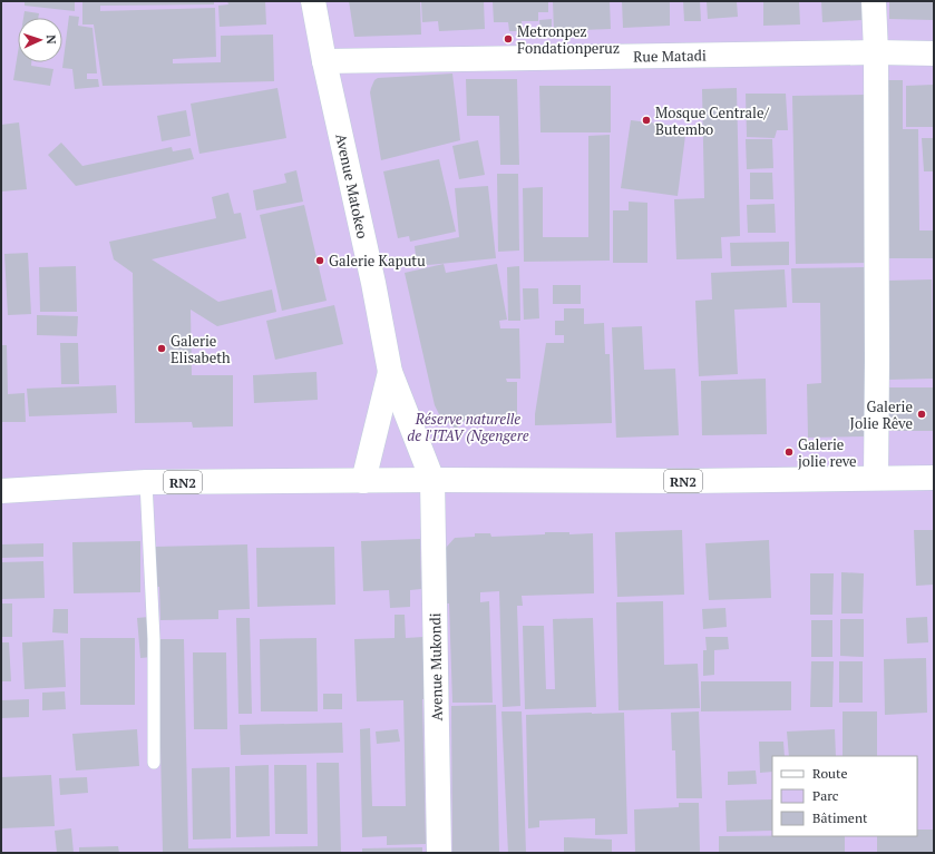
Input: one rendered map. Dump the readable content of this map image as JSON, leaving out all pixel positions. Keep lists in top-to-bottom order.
{
  "streets": {
    "main road": [
      "Rue Matadi",
      "Avenue Matokeo",
      "RN2",
      "Avenue Mukondi"
    ]
  },
  "crossings": [
    ["Rue Matadi", "Avenue Matokeo"],
    ["RN2", "Avenue Mukondi"]
  ],
  "parks": ["Réserve naturelle de l'ITAV (Ngengere"],
  "places": [
    "Metronpez Fondationperuz",
    "Mosque Centrale/ Butembo",
    "Galerie Kaputu",
    "Galerie Elisabeth",
    "Galerie Jolie Rêve",
    "Galerie jolie reve"
  ],
  "legend": ["Route", "Parc", "Bâtiment"],
  "north": "right"
}
